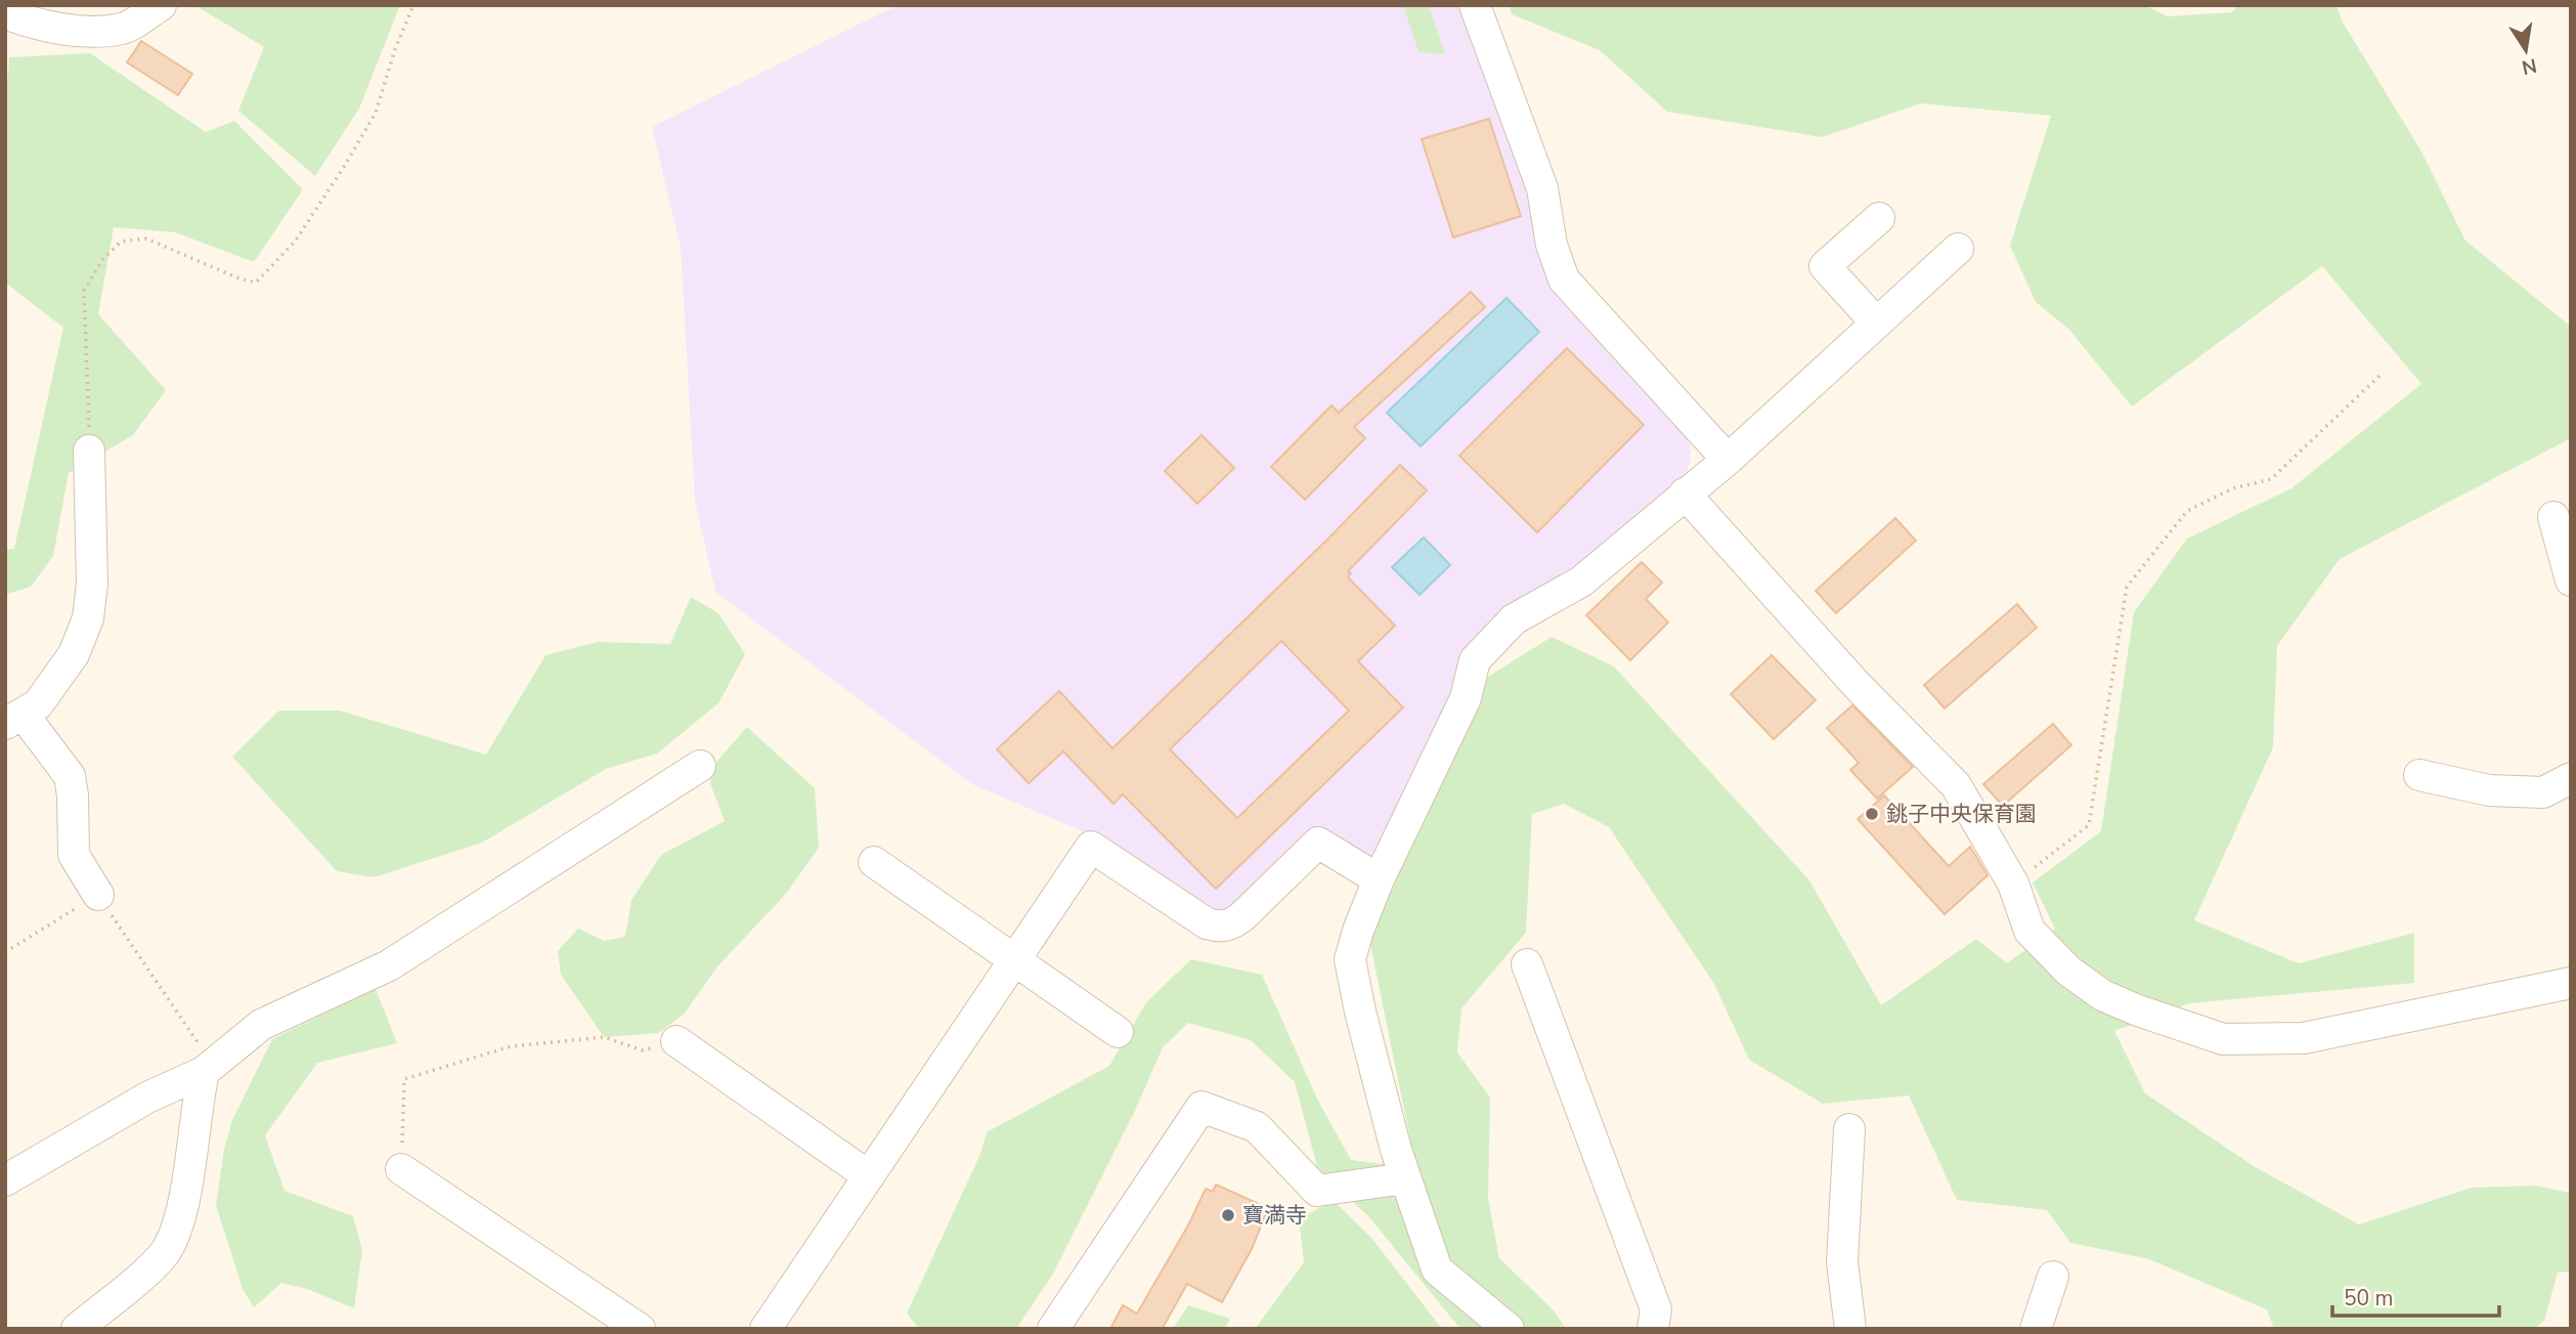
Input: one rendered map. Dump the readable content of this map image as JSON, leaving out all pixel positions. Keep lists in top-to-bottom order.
{
  "places": ["銚子中央保育園", "寶満寺"],
  "scale_bar": "50 m",
  "north": "bottom"
}
